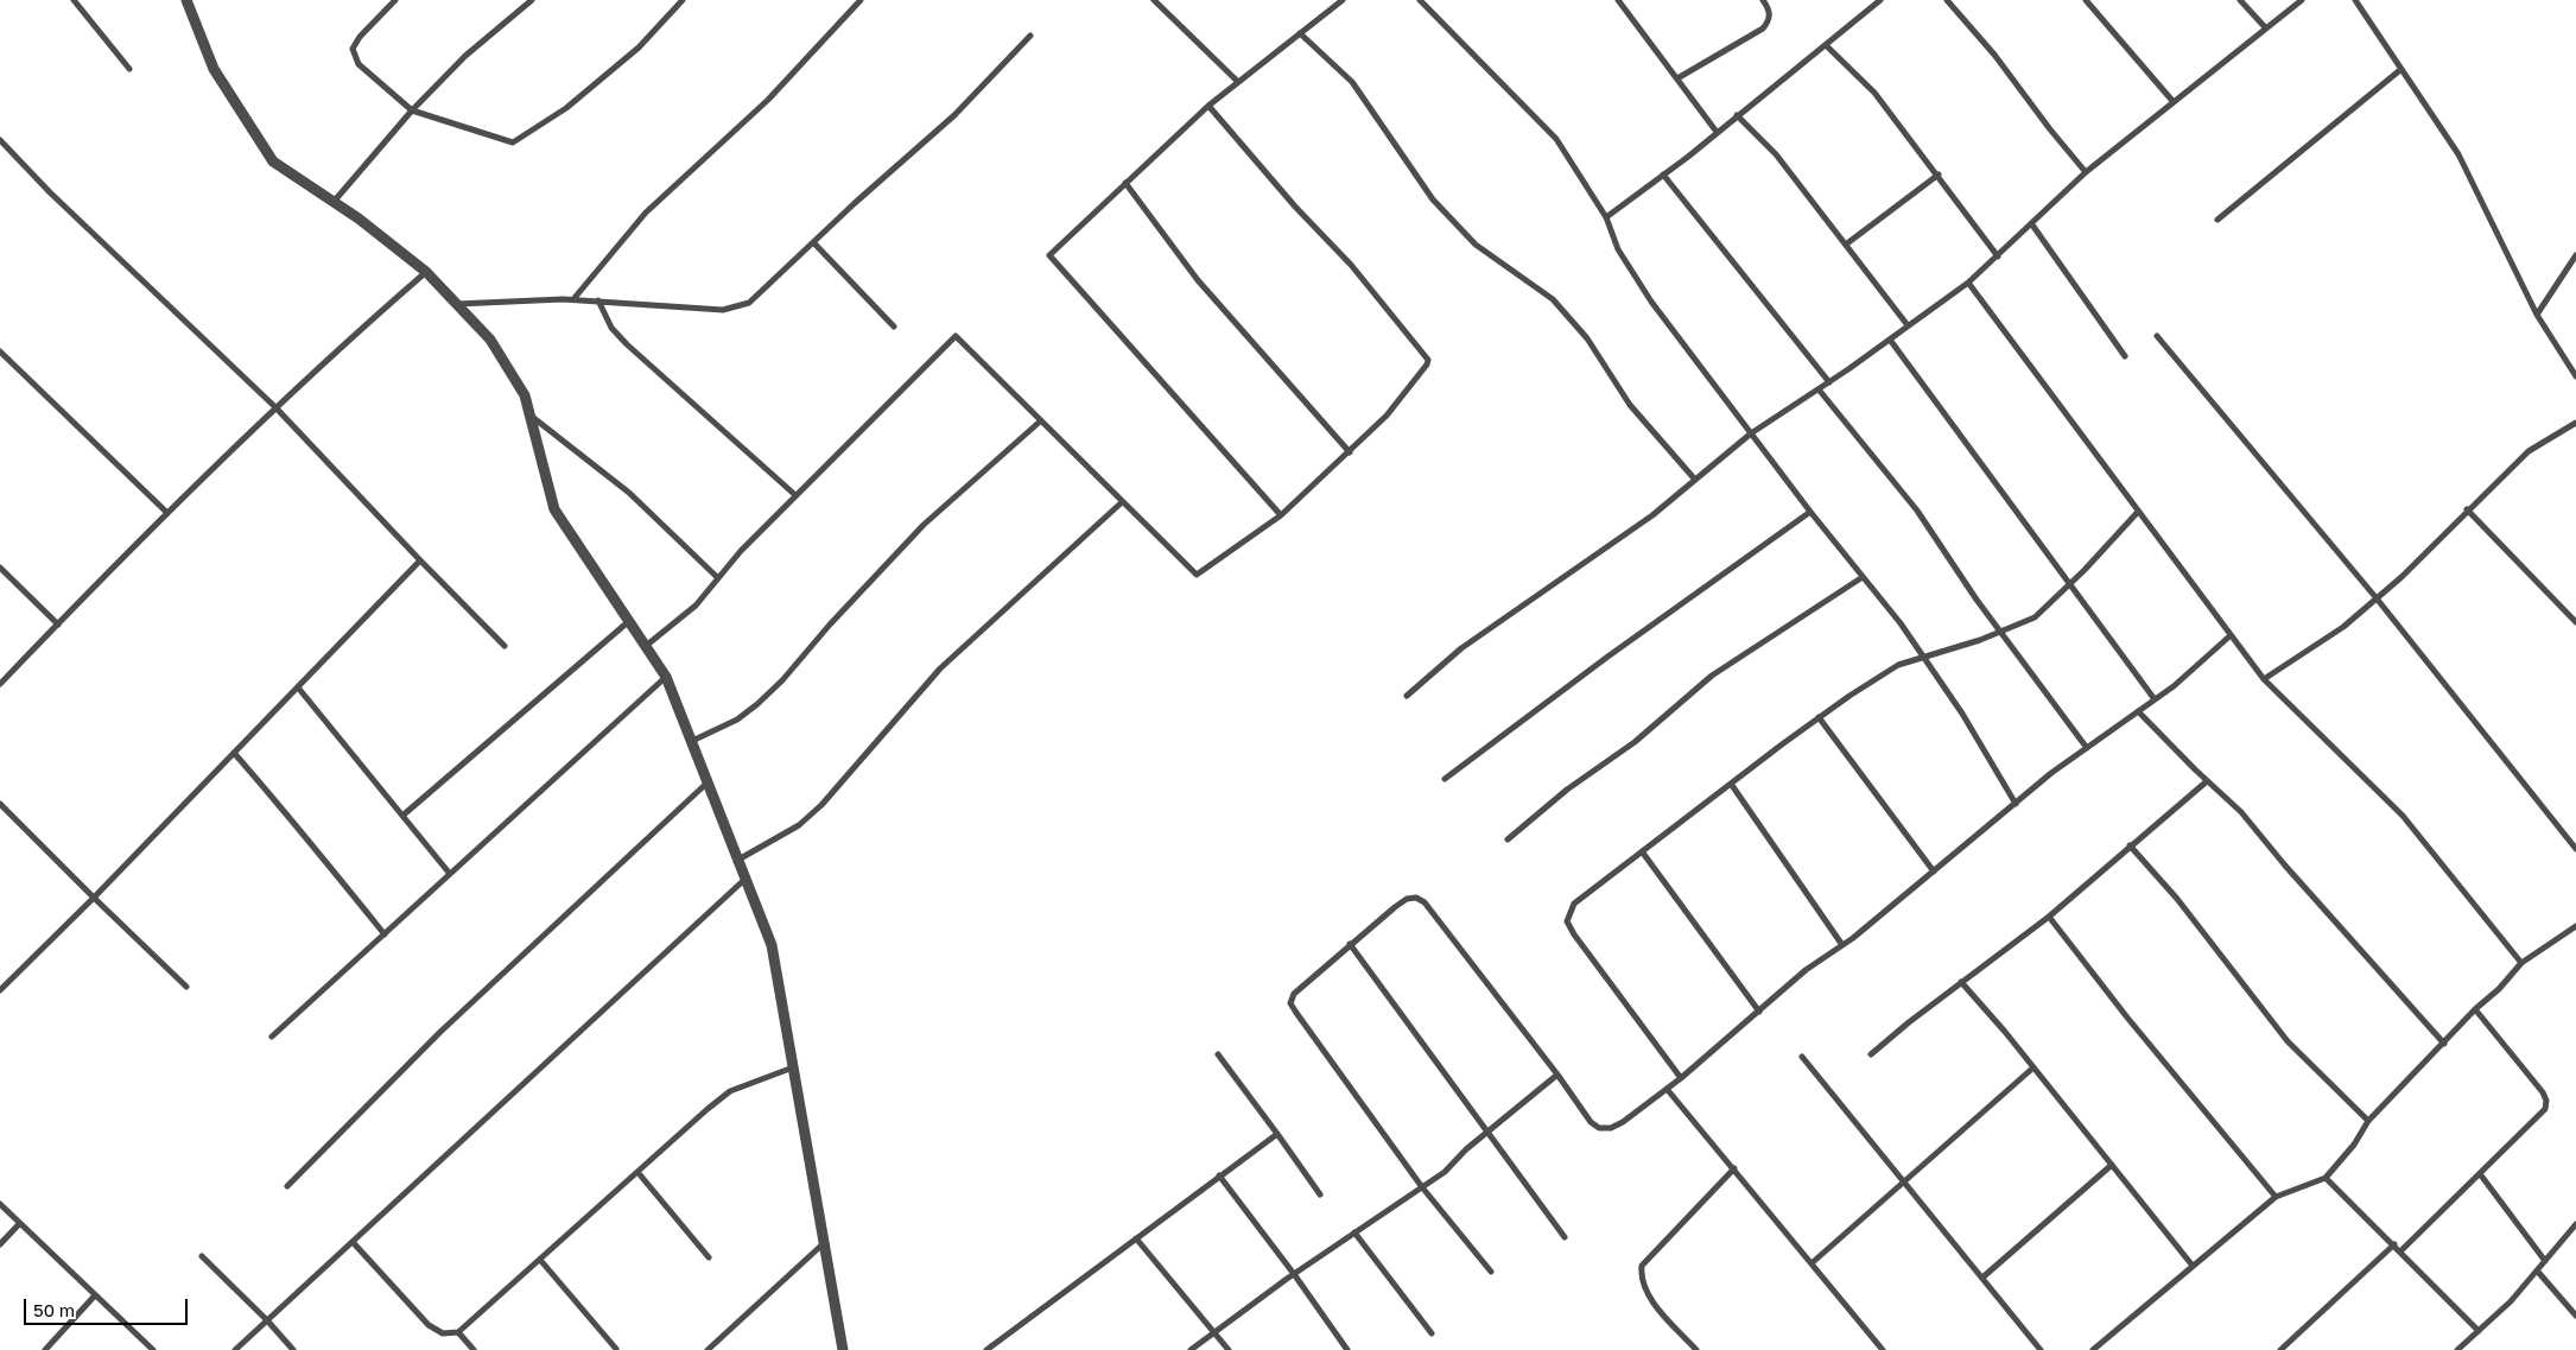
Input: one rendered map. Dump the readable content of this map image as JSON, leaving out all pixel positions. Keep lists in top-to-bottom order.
{
  "scale_bar": "50 m"
}
